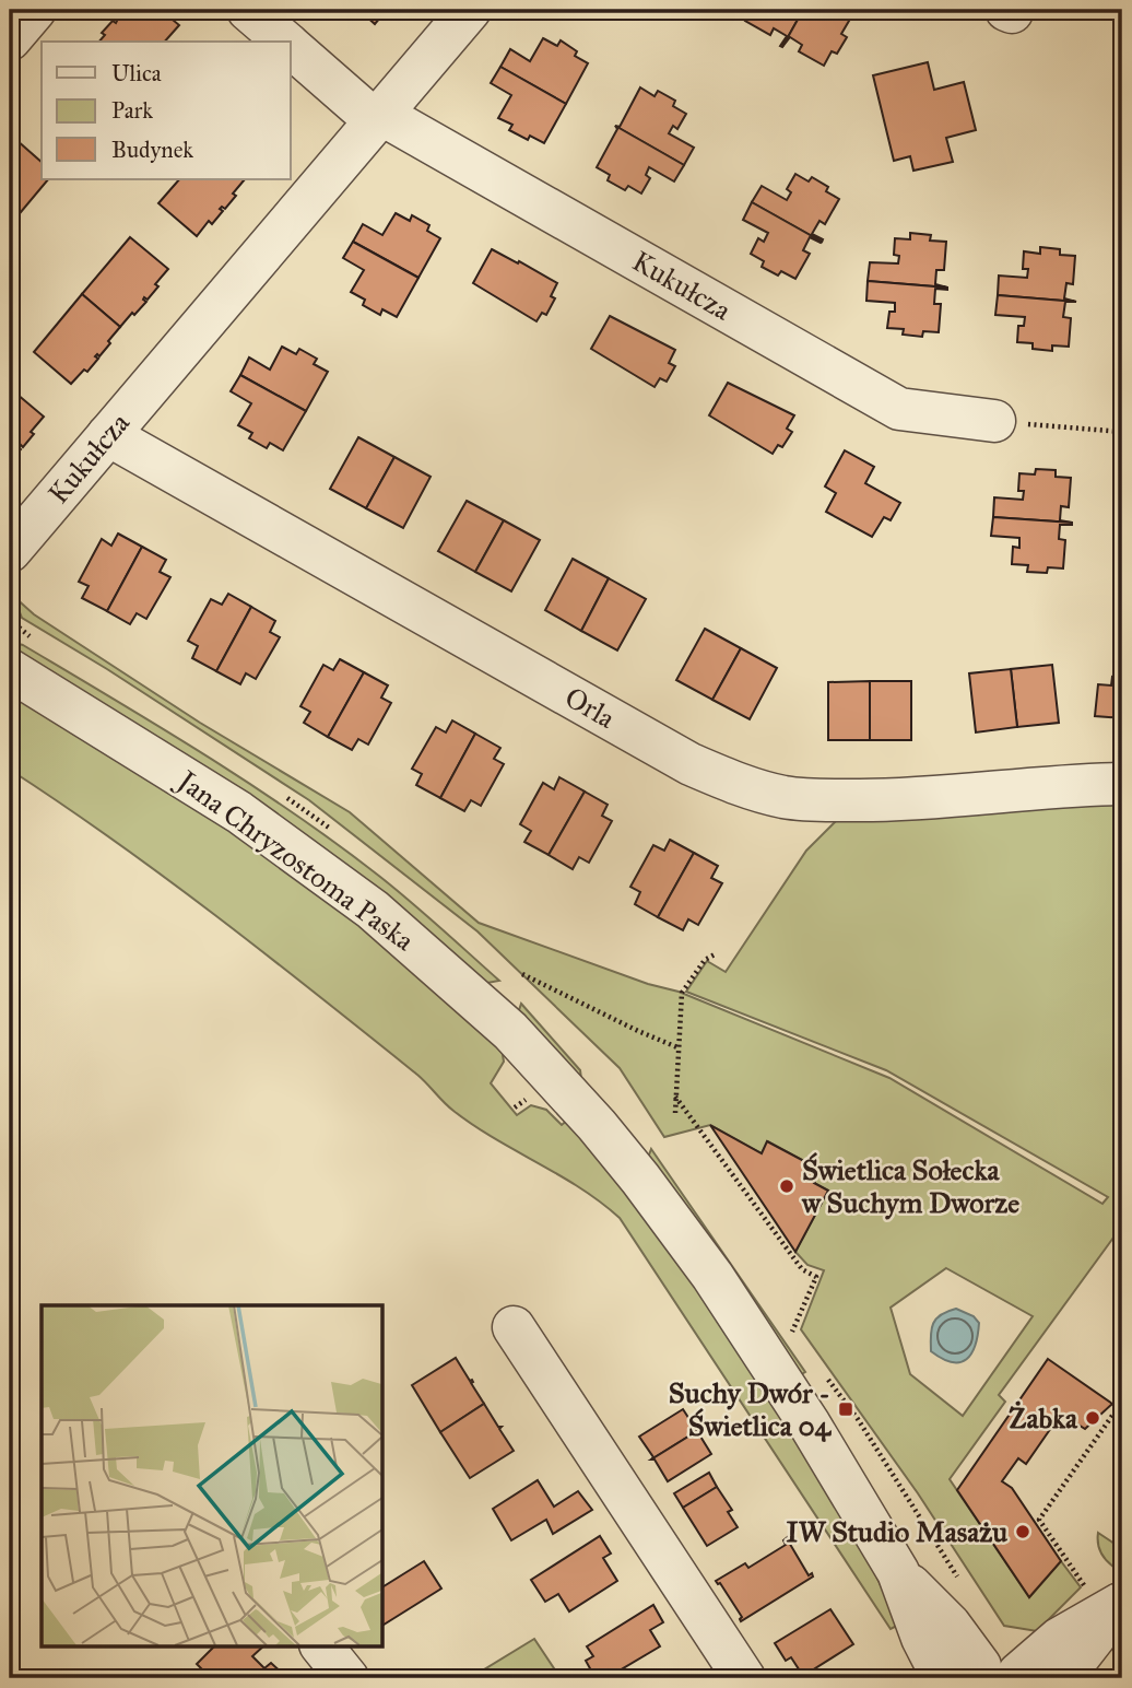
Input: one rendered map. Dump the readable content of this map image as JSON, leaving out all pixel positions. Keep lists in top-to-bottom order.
{
  "streets": {
    "street": ["Kukułcza", "Orla", "Jana Chryzostoma Paska"]
  },
  "crossings": [
    ["Kukułcza", "Orla"]
  ],
  "places": {
    "other": ["Świetlica Sołecka w Suchym Dworze", "Żabka", "IW Studio Masażu"],
    "transit": ["Suchy Dwór - Świetlica 04"]
  },
  "legend": ["Ulica", "Park", "Budynek"]
}
